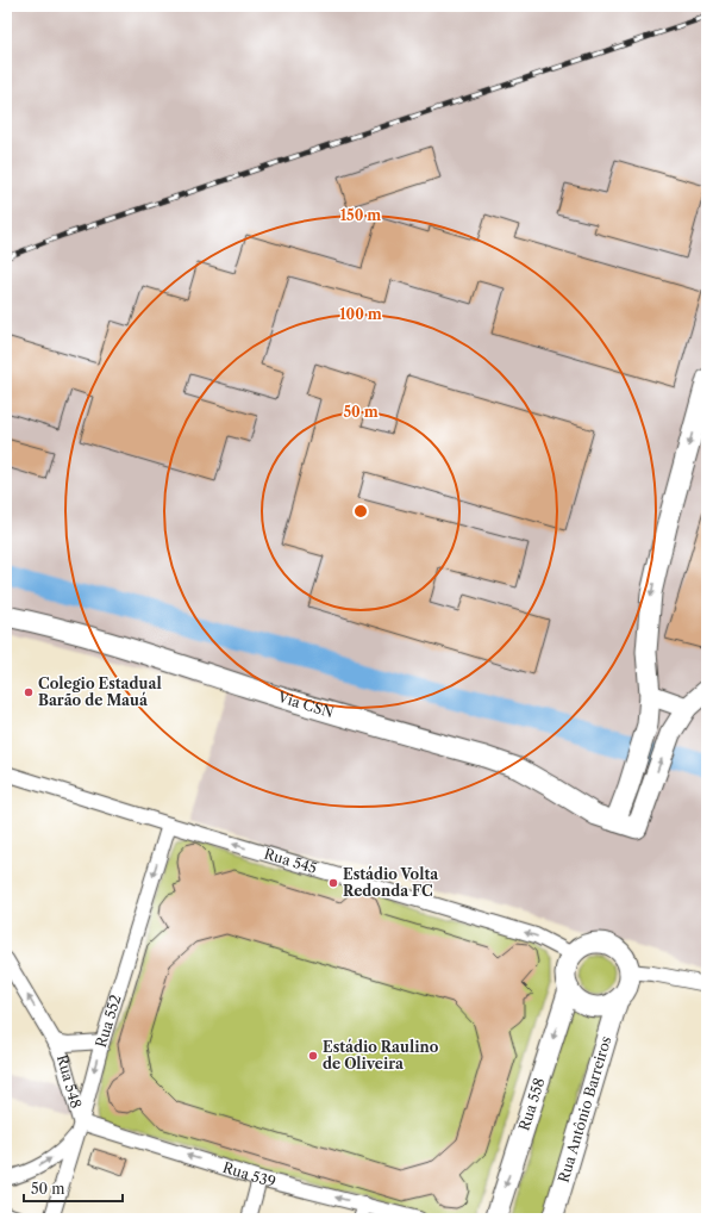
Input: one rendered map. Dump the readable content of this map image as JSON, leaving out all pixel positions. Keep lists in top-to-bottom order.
{
  "streets": {
    "street": [
      "Via CSN",
      "Rua 545",
      "Rua 552",
      "Rua 548",
      "Rua 558",
      "Rua Antônio Barreiros",
      "Rua 539"
    ]
  },
  "crossings": [
    ["Rua 545", "Rua 552"],
    ["Rua 545", "Rua 558"],
    ["Rua 545", "Rua Antônio Barreiros"],
    ["Rua 552", "Rua 548"],
    ["Rua 552", "Rua 539"],
    ["Rua 548", "Rua 539"],
    ["Rua 558", "Rua Antônio Barreiros"]
  ],
  "one_way": [
    "Rua 545",
    "Rua 552",
    "Rua 548",
    "Rua 558",
    "Rua 539"
  ],
  "places": ["Colegio Estadual Barão de Mauá", "Estádio Volta Redonda FC", "Estádio Raulino de Oliveira"],
  "scale_bar": "50 m",
  "rings": ["150 m", "100 m", "50 m"]
}
